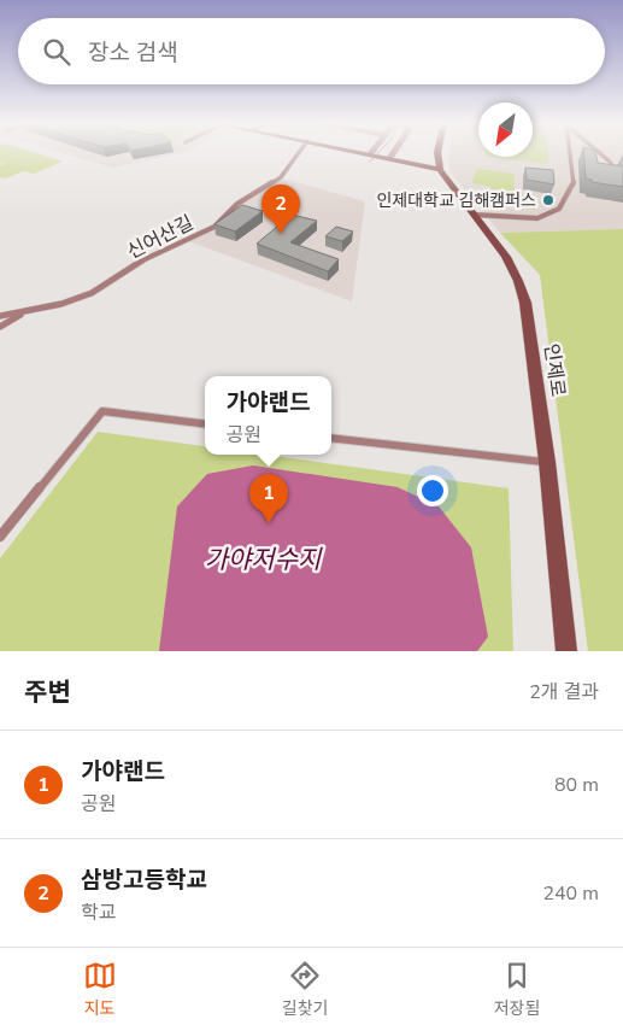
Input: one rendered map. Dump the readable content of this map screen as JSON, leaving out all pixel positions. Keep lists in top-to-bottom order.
{
  "streets": {
    "main road": ["인제로"],
    "lane": ["신어산길"]
  },
  "water": ["가야저수지"],
  "places": ["인제대학교 김해캠퍼스"],
  "north": "bottom left",
  "page": {
    "search": "장소 검색",
    "pins": ["2", "1"],
    "popup": ["가야랜드", "공원"],
    "heading": ["주변", "2개 결과"],
    "list": [
      {
        "mark": "1",
        "name": "가야랜드",
        "note": "공원",
        "value": "80 m"
      },
      {
        "mark": "2",
        "name": "삼방고등학교",
        "note": "학교",
        "value": "240 m"
      }
    ],
    "nav": ["지도", "길찾기", "저장됨"]
  }
}
